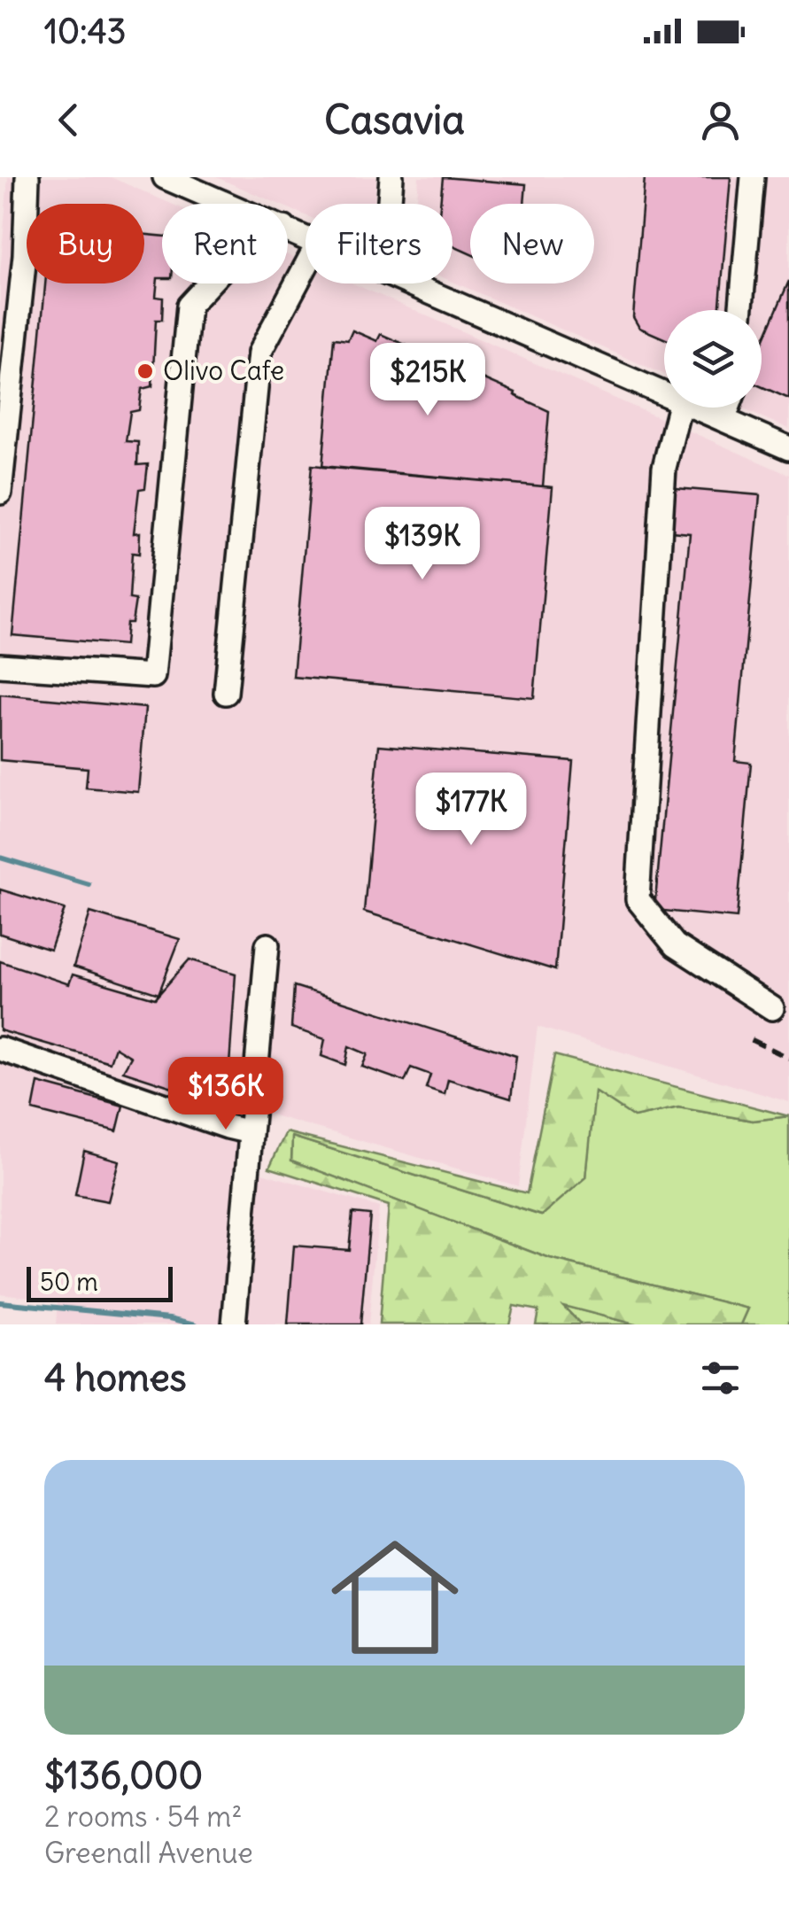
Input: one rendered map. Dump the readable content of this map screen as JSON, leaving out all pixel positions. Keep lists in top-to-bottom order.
{
  "places": ["Olivo Cafe"],
  "scale_bar": "50 m",
  "page": {
    "status": "10:43",
    "header": "Casavia",
    "chip": [
      "Buy",
      "Rent",
      "Filters",
      "New"
    ],
    "price": [
      "$215K",
      "$139K",
      "$177K",
      "$136K"
    ],
    "scale": "50 m",
    "heading": "4 homes",
    "list": [
      {
        "name": "$136,000",
        "note": "2 rooms · 54 m² · Greenall Avenue"
      }
    ]
  }
}
